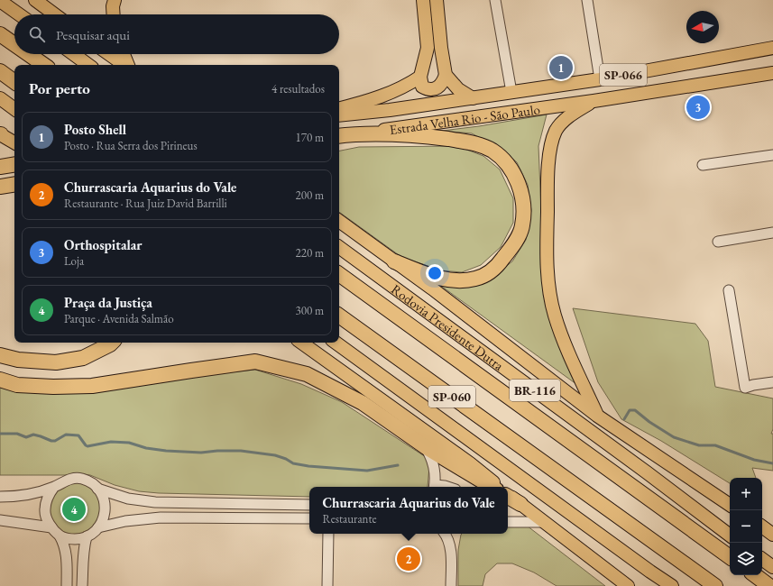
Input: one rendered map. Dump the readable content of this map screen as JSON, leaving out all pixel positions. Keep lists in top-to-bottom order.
{
  "streets": {
    "highway": [
      "SP-066",
      "Estrada Velha Rio - São Paulo",
      "Rodovia Presidente Dutra",
      "SP-060"
    ],
    "main road": ["BR-116"]
  },
  "crossings": [
    ["SP-066", "Estrada Velha Rio - São Paulo"]
  ],
  "north": "left",
  "page": {
    "search": "Pesquisar aqui",
    "pins": [
      "1",
      "3",
      "4",
      "2"
    ],
    "heading": ["Por perto", "4 resultados"],
    "list": [
      {
        "mark": "1",
        "name": "Posto Shell",
        "note": "Posto · Rua Serra dos Pirineus",
        "value": "170 m"
      },
      {
        "mark": "2",
        "name": "Churrascaria Aquarius do Vale",
        "note": "Restaurante · Rua Juiz David Barrilli",
        "value": "200 m"
      },
      {
        "mark": "3",
        "name": "Orthospitalar",
        "note": "Loja",
        "value": "220 m"
      },
      {
        "mark": "4",
        "name": "Praça da Justiça",
        "note": "Parque · Avenida Salmão",
        "value": "300 m"
      }
    ],
    "map_buttons": ["+", "−"],
    "popup": ["Churrascaria Aquarius do Vale", "Restaurante"]
  }
}
